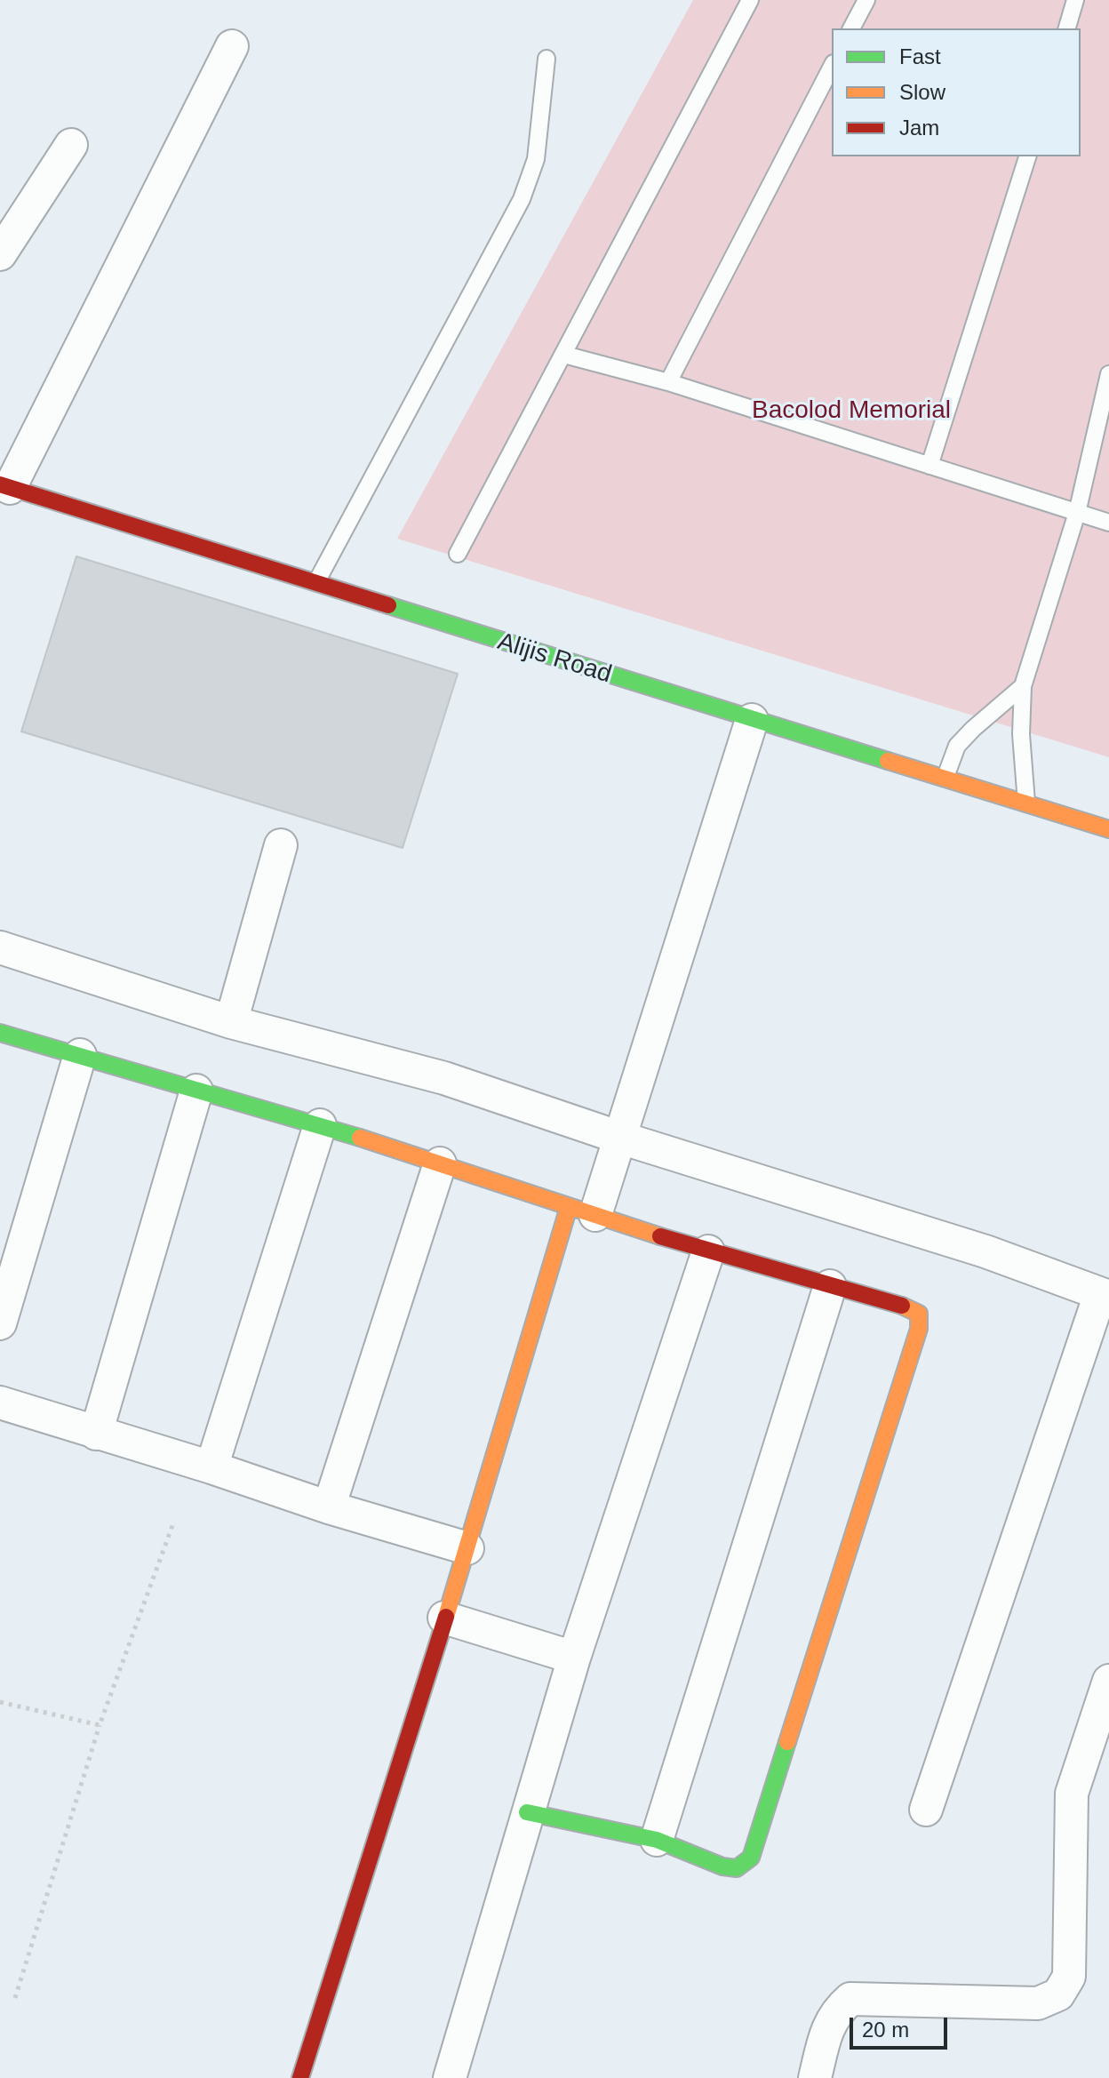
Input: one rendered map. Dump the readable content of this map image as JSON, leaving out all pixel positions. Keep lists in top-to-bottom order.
{
  "streets": {
    "street": ["Alijis Road"]
  },
  "parks": ["Bacolod Memorial"],
  "legend": ["Fast", "Slow", "Jam"],
  "scale_bar": "20 m"
}
